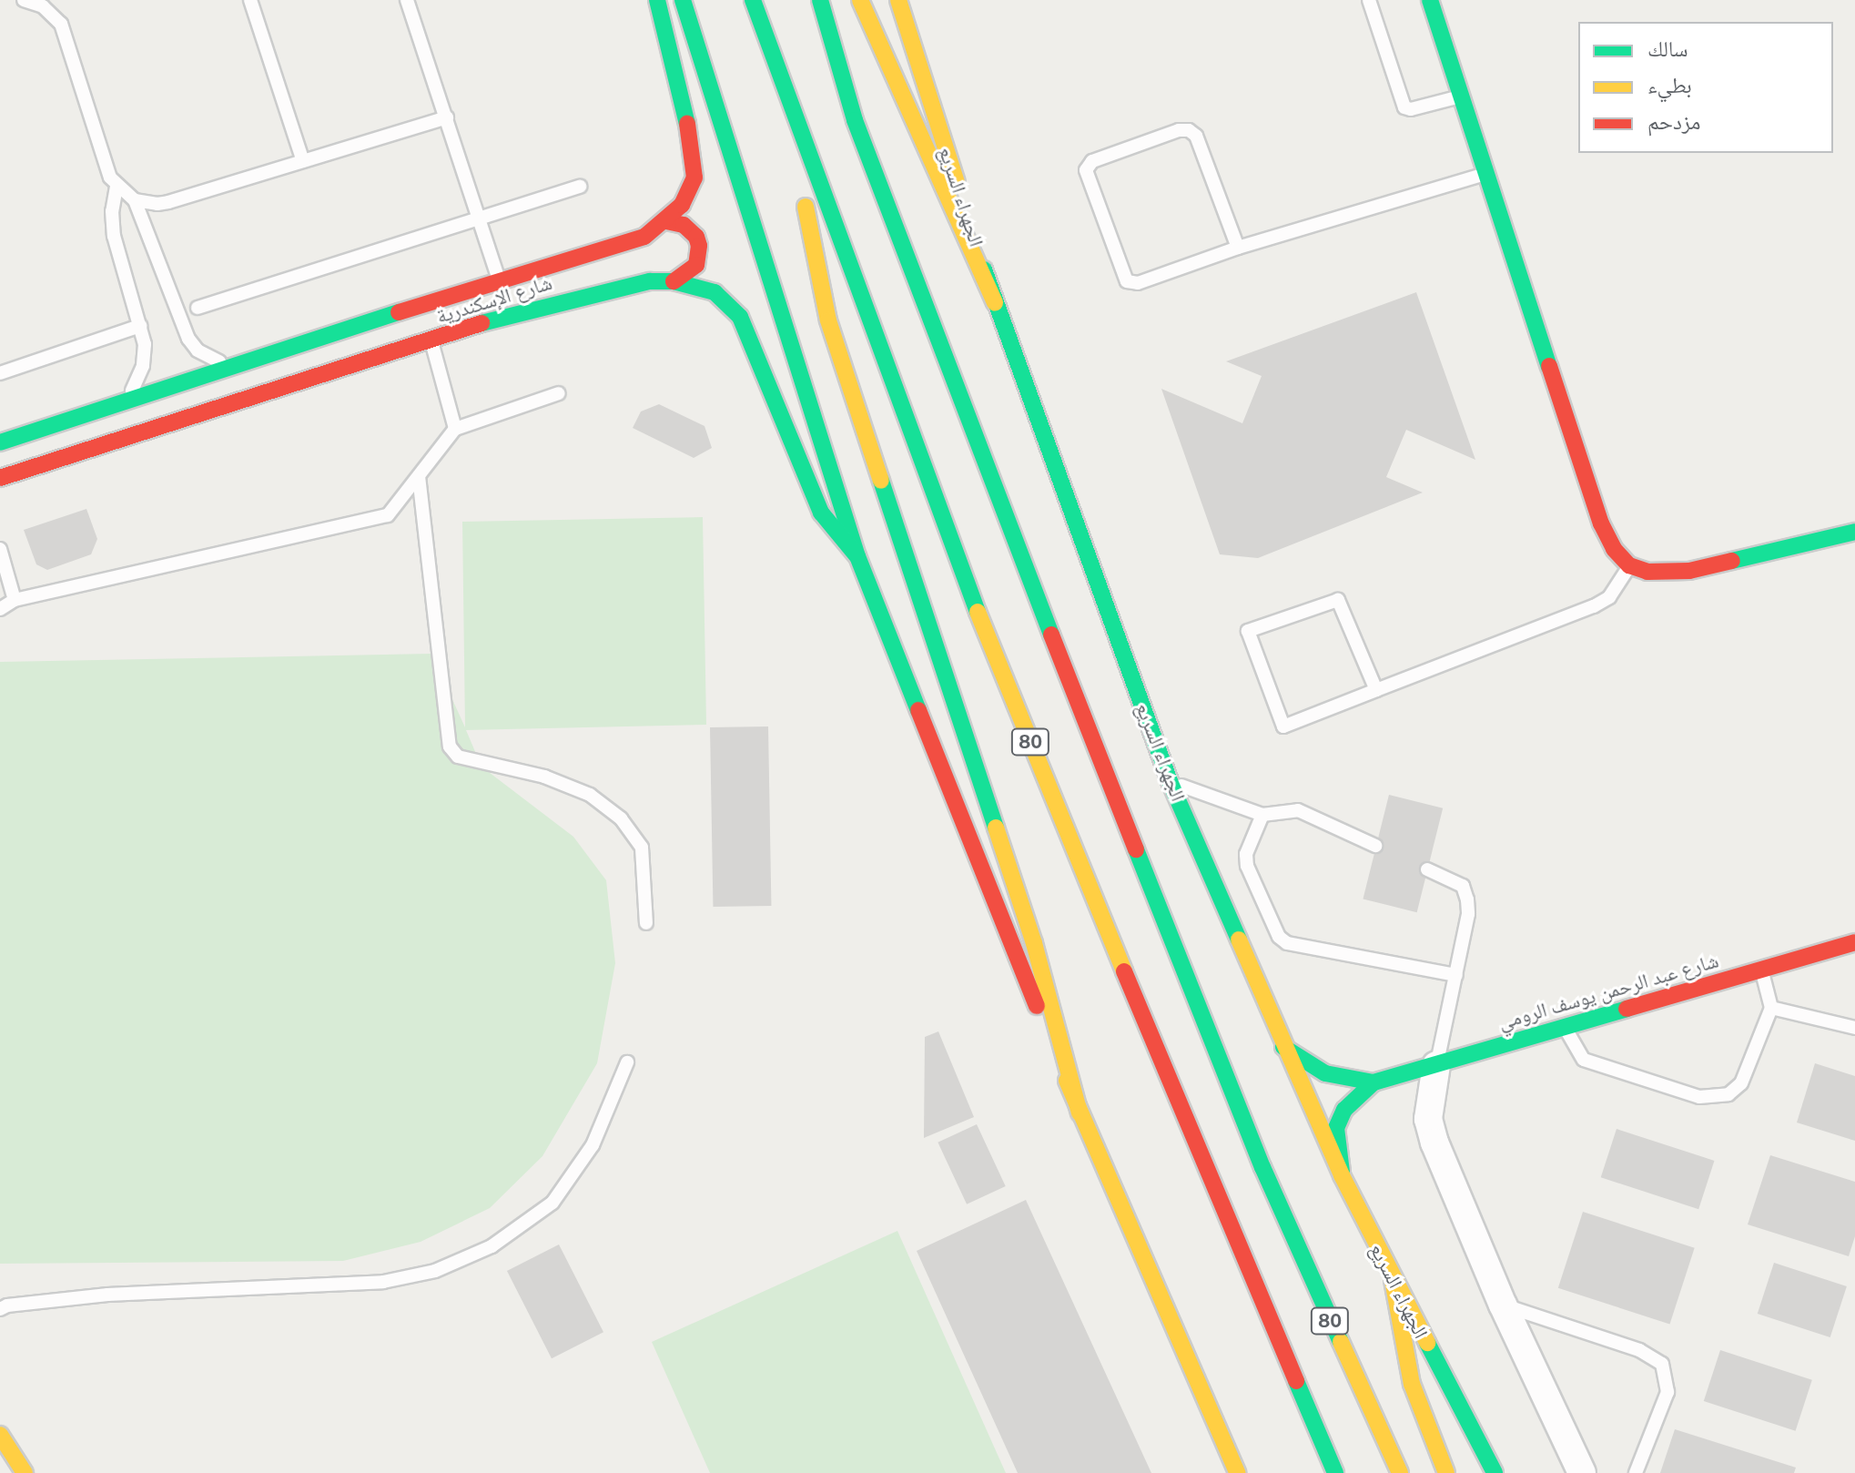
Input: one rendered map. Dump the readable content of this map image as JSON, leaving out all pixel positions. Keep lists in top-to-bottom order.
{
  "streets": {
    "main road": [
      "الجهراء السريع",
      "شارع الإسكندرية",
      "80",
      "شارع عبد الرحمن يوسف الرومي"
    ]
  },
  "crossings": [
    ["الجهراء السريع", "شارع عبد الرحمن يوسف الرومي"]
  ],
  "legend": ["سالك", "بطيء", "مزدحم"]
}
